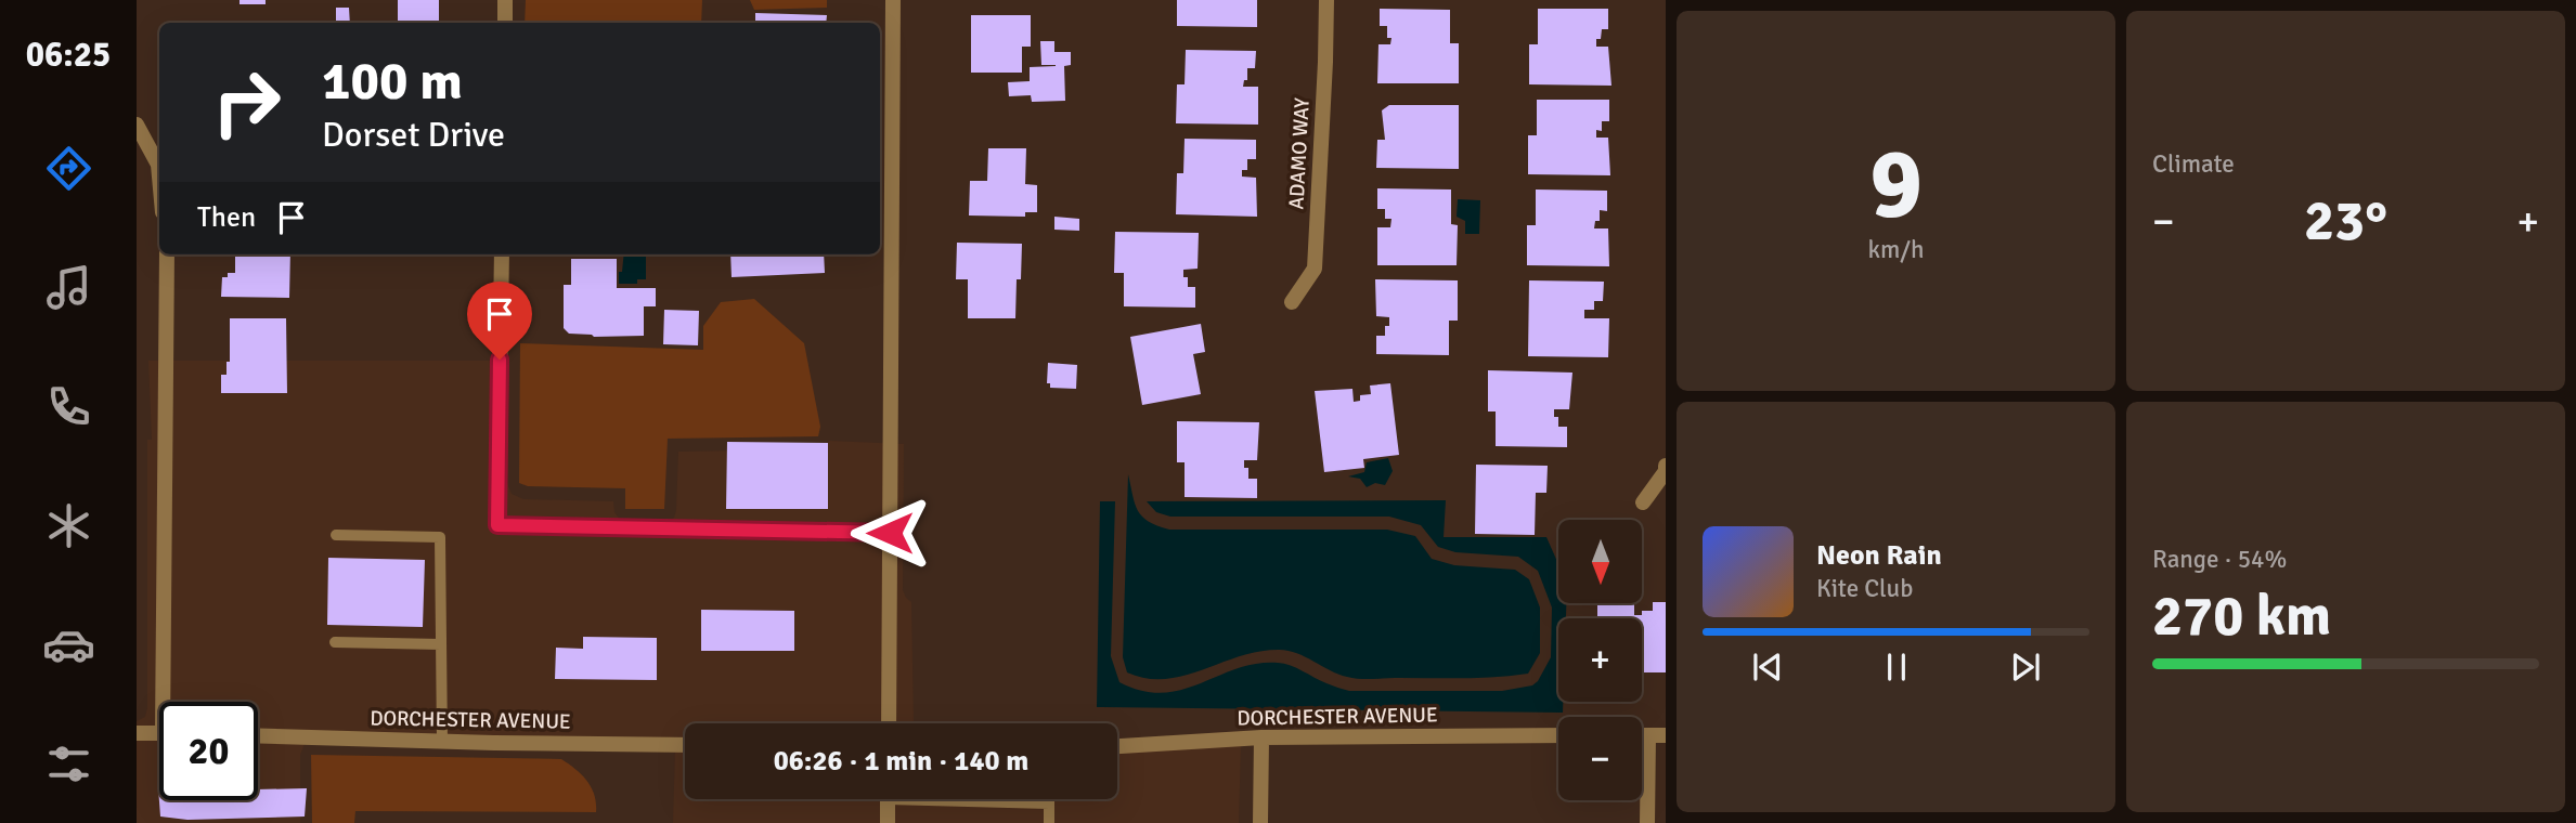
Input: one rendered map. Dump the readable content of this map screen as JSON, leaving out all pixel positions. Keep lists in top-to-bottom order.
{
  "streets": {
    "street": ["ADAMO WAY", "DORCHESTER AVENUE"]
  },
  "north": "bottom",
  "page": {
    "tabs": "06:25",
    "tile": [
      ["9", "km/h"],
      "Climate",
      ["Range · 54%", "270 km"]
    ],
    "turn": ["100 m", "Dorset Drive"],
    "then": "Then",
    "heat": ["−", "23°", "+"],
    "map_buttons": ["+", "−"],
    "song": ["Neon Rain", "Kite Club"],
    "limit": "20",
    "trip": "06:26 · 1 min · 140 m"
  }
}
